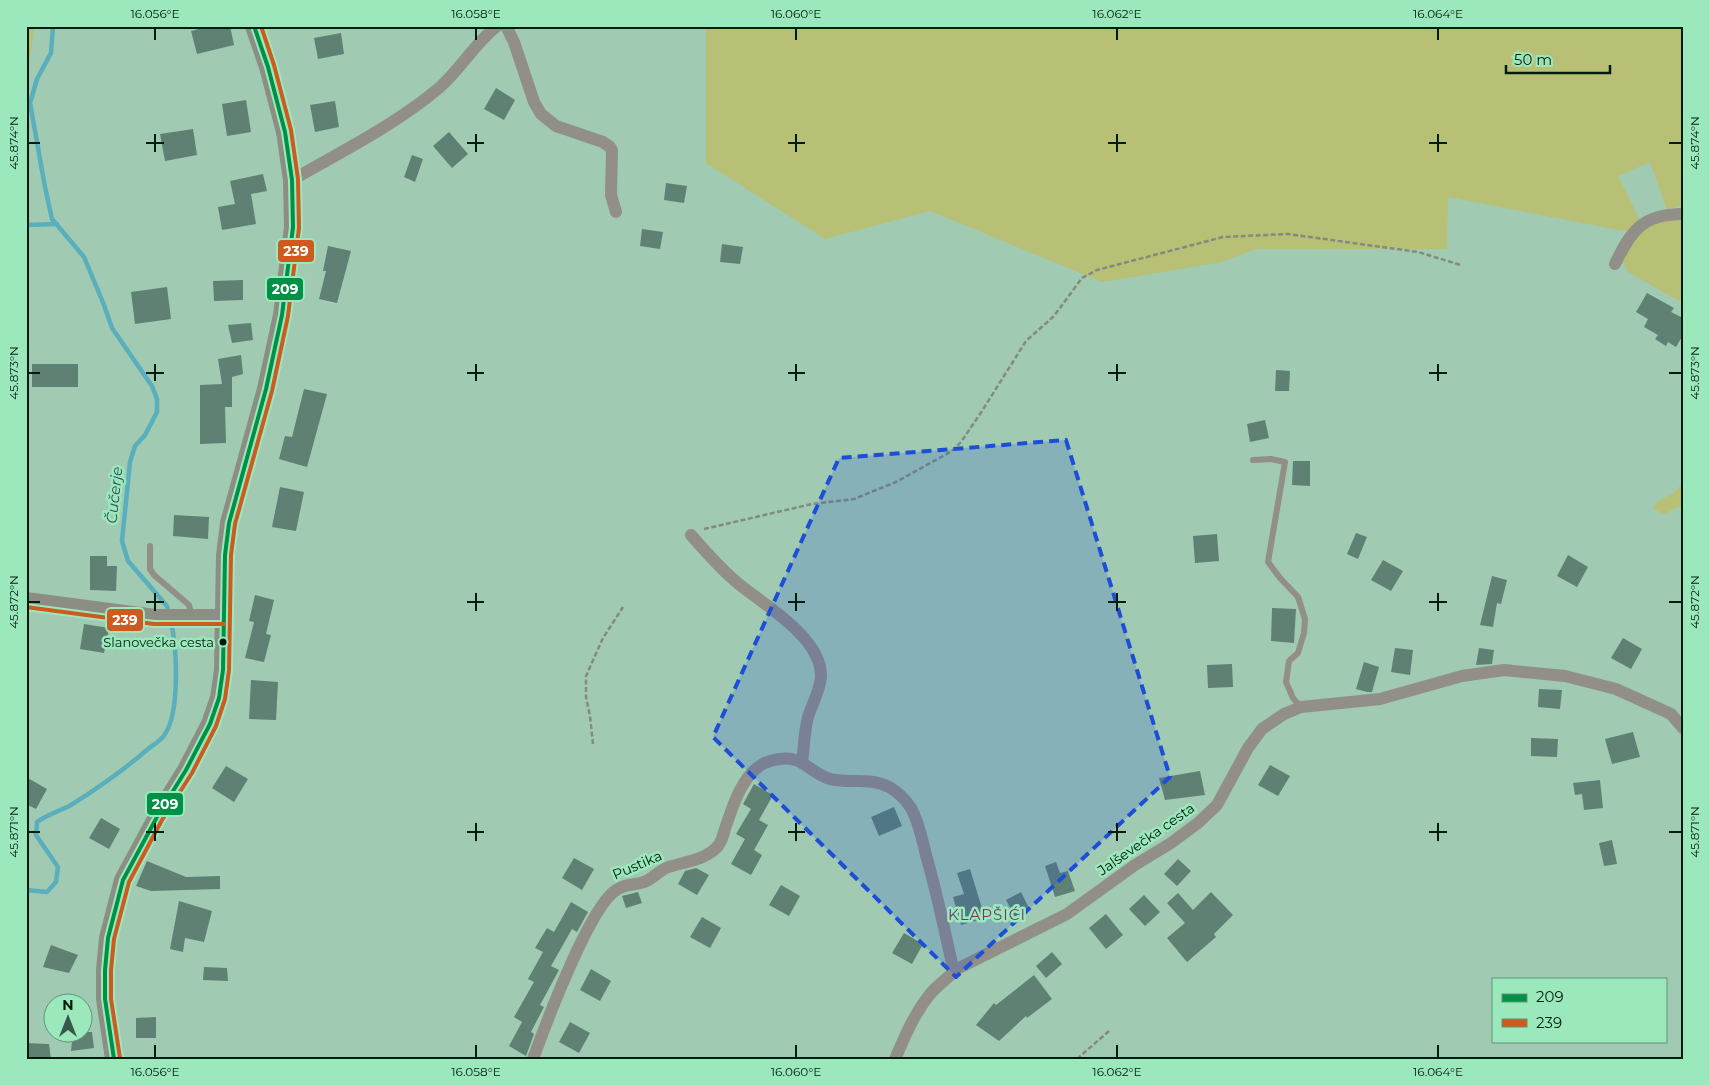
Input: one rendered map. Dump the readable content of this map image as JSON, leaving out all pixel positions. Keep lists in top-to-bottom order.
{
  "streets": {
    "street": ["Jalševečka cesta", "Pustika"]
  },
  "crossings": [
    ["Jalševečka cesta", "Pustika"]
  ],
  "districts": ["KLAPŠIĆI"],
  "water": ["Čučerje"],
  "places": ["Slanovečka cesta"],
  "lines": ["transit line 209", "transit line 239"],
  "legend": ["209", "239"],
  "scale_bar": "50 m",
  "north": "top",
  "coordinates": [
    "16.056°E",
    "16.058°E",
    "16.060°E",
    "16.062°E",
    "16.064°E",
    "45.874°N",
    "45.873°N",
    "45.872°N",
    "45.871°N"
  ]
}
